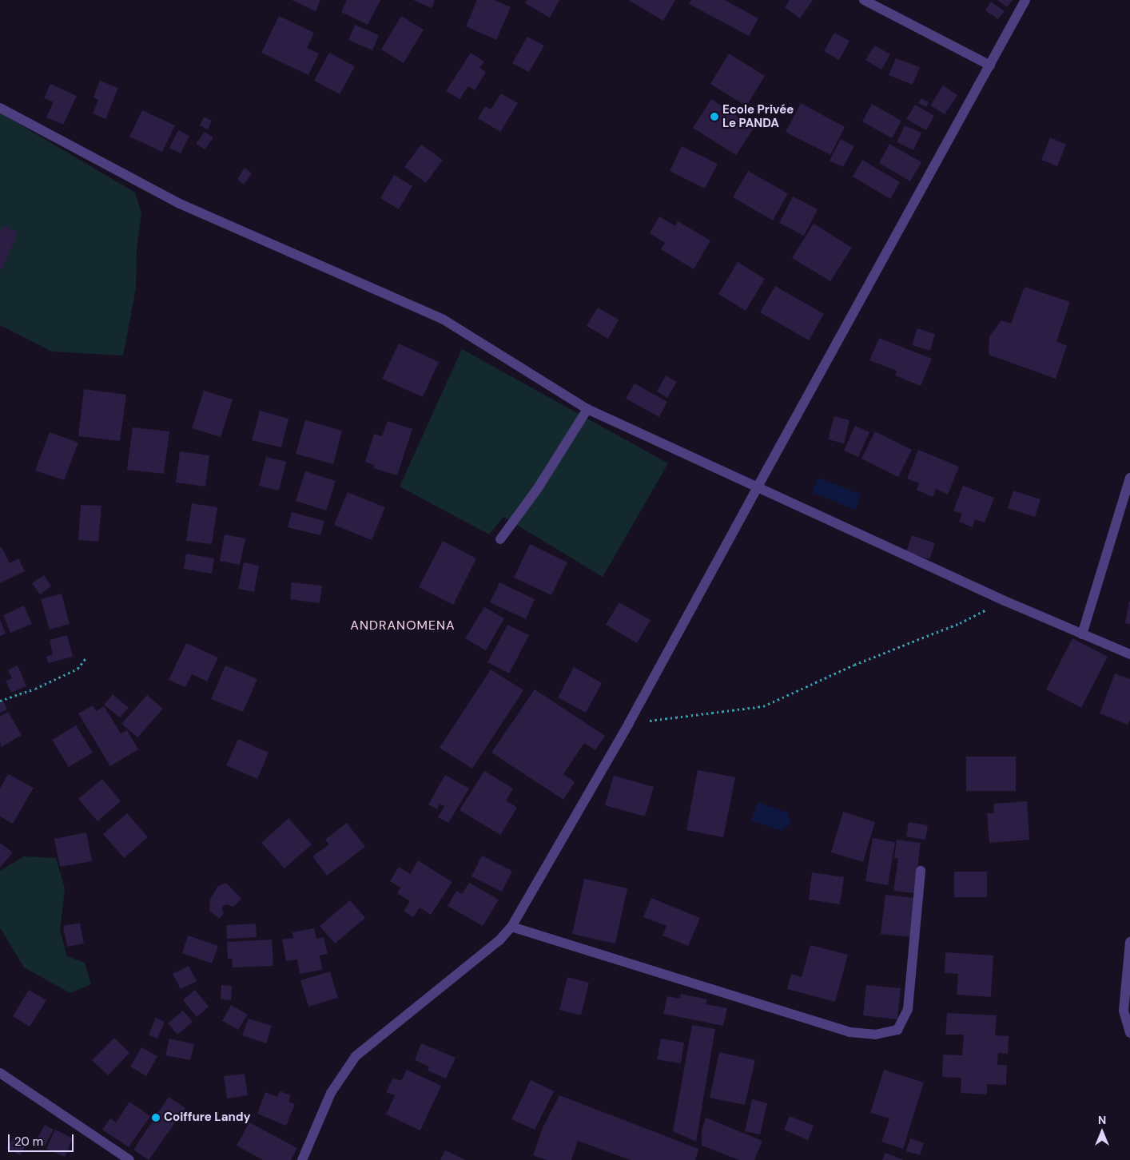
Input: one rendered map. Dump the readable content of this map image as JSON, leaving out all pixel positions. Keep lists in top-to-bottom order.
{
  "districts": ["ANDRANOMENA"],
  "places": ["Ecole Privée Le PANDA", "Coiffure Landy"],
  "scale_bar": "20 m",
  "north": "top"
}
